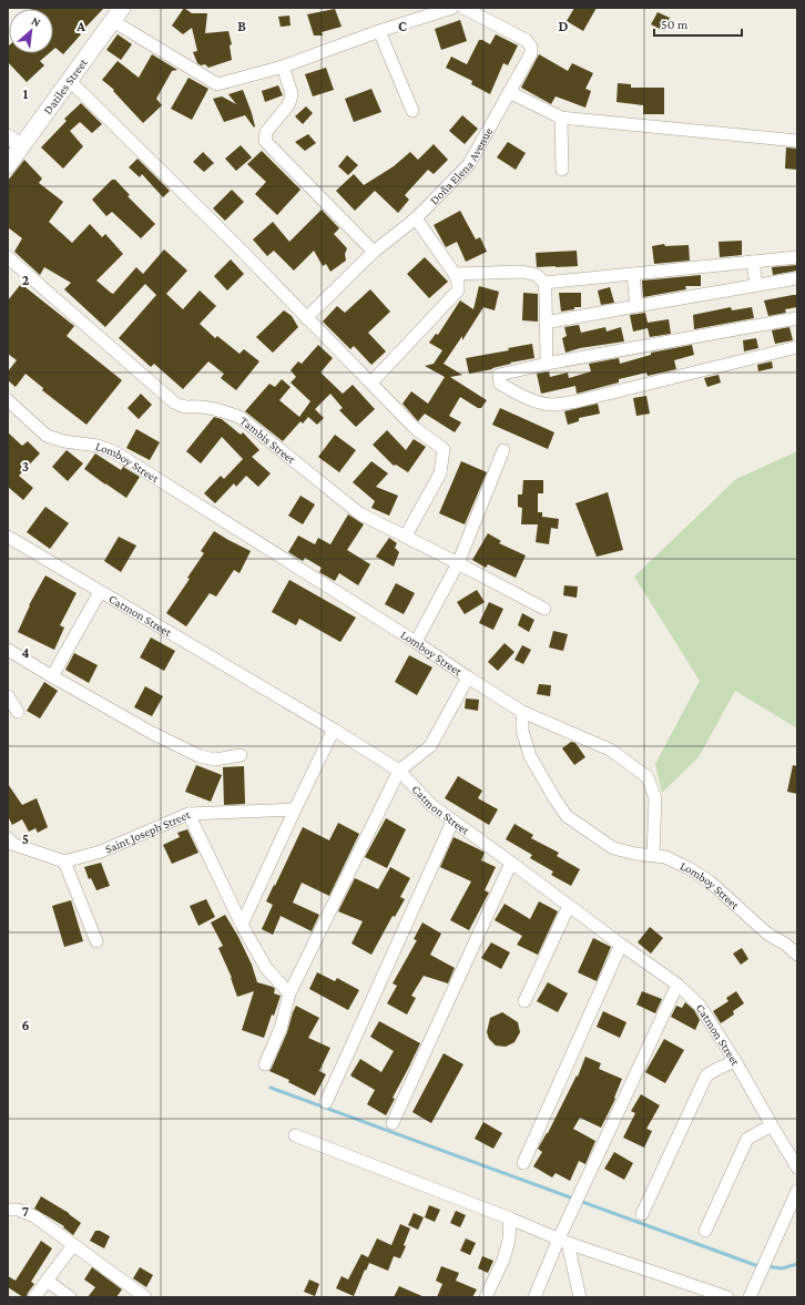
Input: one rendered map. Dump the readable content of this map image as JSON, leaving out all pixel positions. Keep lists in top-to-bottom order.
{
  "streets": {
    "main road": ["Datiles Street"],
    "street": [
      "Doña Elena Avenue",
      "Tambis Street",
      "Lomboy Street",
      "Catmon Street",
      "Saint Joseph Street"
    ]
  },
  "scale_bar": "50 m",
  "north": "top right",
  "grid": {
    "columns": [
      "A",
      "B",
      "C",
      "D"
    ],
    "rows": [
      "1",
      "2",
      "3",
      "4",
      "5",
      "6",
      "7"
    ]
  }
}
